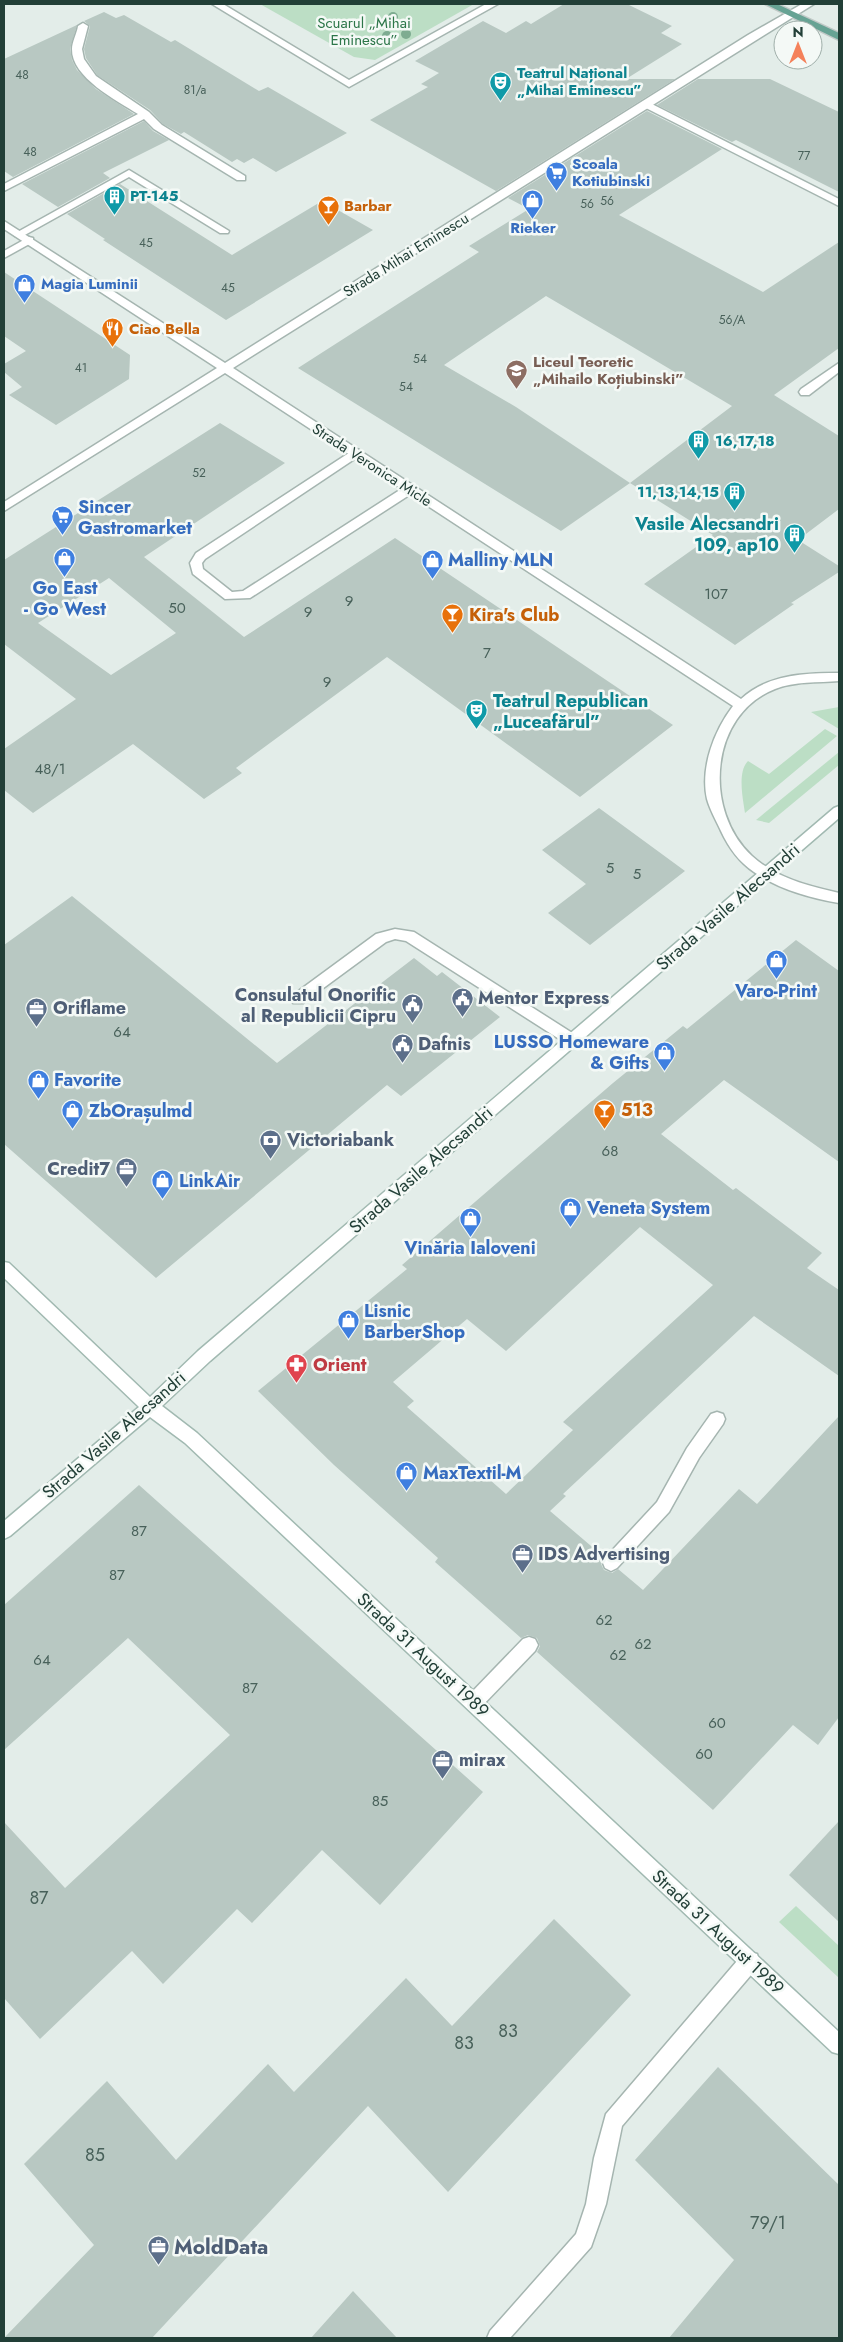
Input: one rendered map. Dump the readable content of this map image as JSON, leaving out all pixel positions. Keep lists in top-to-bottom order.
{
  "streets": {
    "street": [
      "Strada Mihai Eminescu",
      "Strada Veronica Micle",
      "Strada Vasile Alecsandri",
      "Strada 31 August 1989"
    ]
  },
  "crossings": [
    ["Strada Mihai Eminescu", "Strada Veronica Micle"],
    ["Strada Vasile Alecsandri", "Strada 31 August 1989"]
  ],
  "parks": ["Scuarul „Mihai Eminescu”"],
  "places": {
    "theatre": ["Teatrul Național „Mihai Eminescu”", "Teatrul Republican „Luceafărul”"],
    "supermarket": ["Scoala Kotiubinski", "Sincer Gastromarket"],
    "building": [
      "PT-145",
      "16,17,18",
      "11,13,14,15",
      "Vasile Alecsandri 109, ap10"
    ],
    "shop": [
      "Rieker",
      "Magia Luminii",
      "Go East - Go West",
      "Malliny MLN",
      "Varo-Print",
      "LUSSO Homeware & Gifts",
      "Favorite",
      "ZbOrașulmd",
      "LinkAir",
      "Veneta System",
      "Vinăria Ialoveni",
      "Lisnic BarberShop",
      "MaxTextil-M"
    ],
    "bar": ["Barbar", "Kira's Club", "513"],
    "restaurant": ["Ciao Bella"],
    "school or university": ["Liceul Teoretic „Mihailo Koțiubinski”"],
    "public building": ["Mentor Express", "Consulatul Onorific al Republicii Cipru", "Dafnis"],
    "office": [
      "Oriflame",
      "Credit7",
      "IDS Advertising",
      "mirax",
      "MoldData"
    ],
    "bank": ["Victoriabank"],
    "pharmacy": ["Orient"]
  },
  "house_numbers": [
    "48",
    "81/a",
    "48",
    "77",
    "56",
    "56",
    "45",
    "45",
    "56/A",
    "54",
    "41",
    "54",
    "52",
    "107",
    "9",
    "50",
    "9",
    "7",
    "9",
    "48/1",
    "5",
    "5",
    "64",
    "68",
    "87",
    "87",
    "62",
    "62",
    "62",
    "64",
    "87",
    "60",
    "60",
    "85",
    "87",
    "83",
    "83",
    "85",
    "79/1"
  ],
  "north": "top"
}
